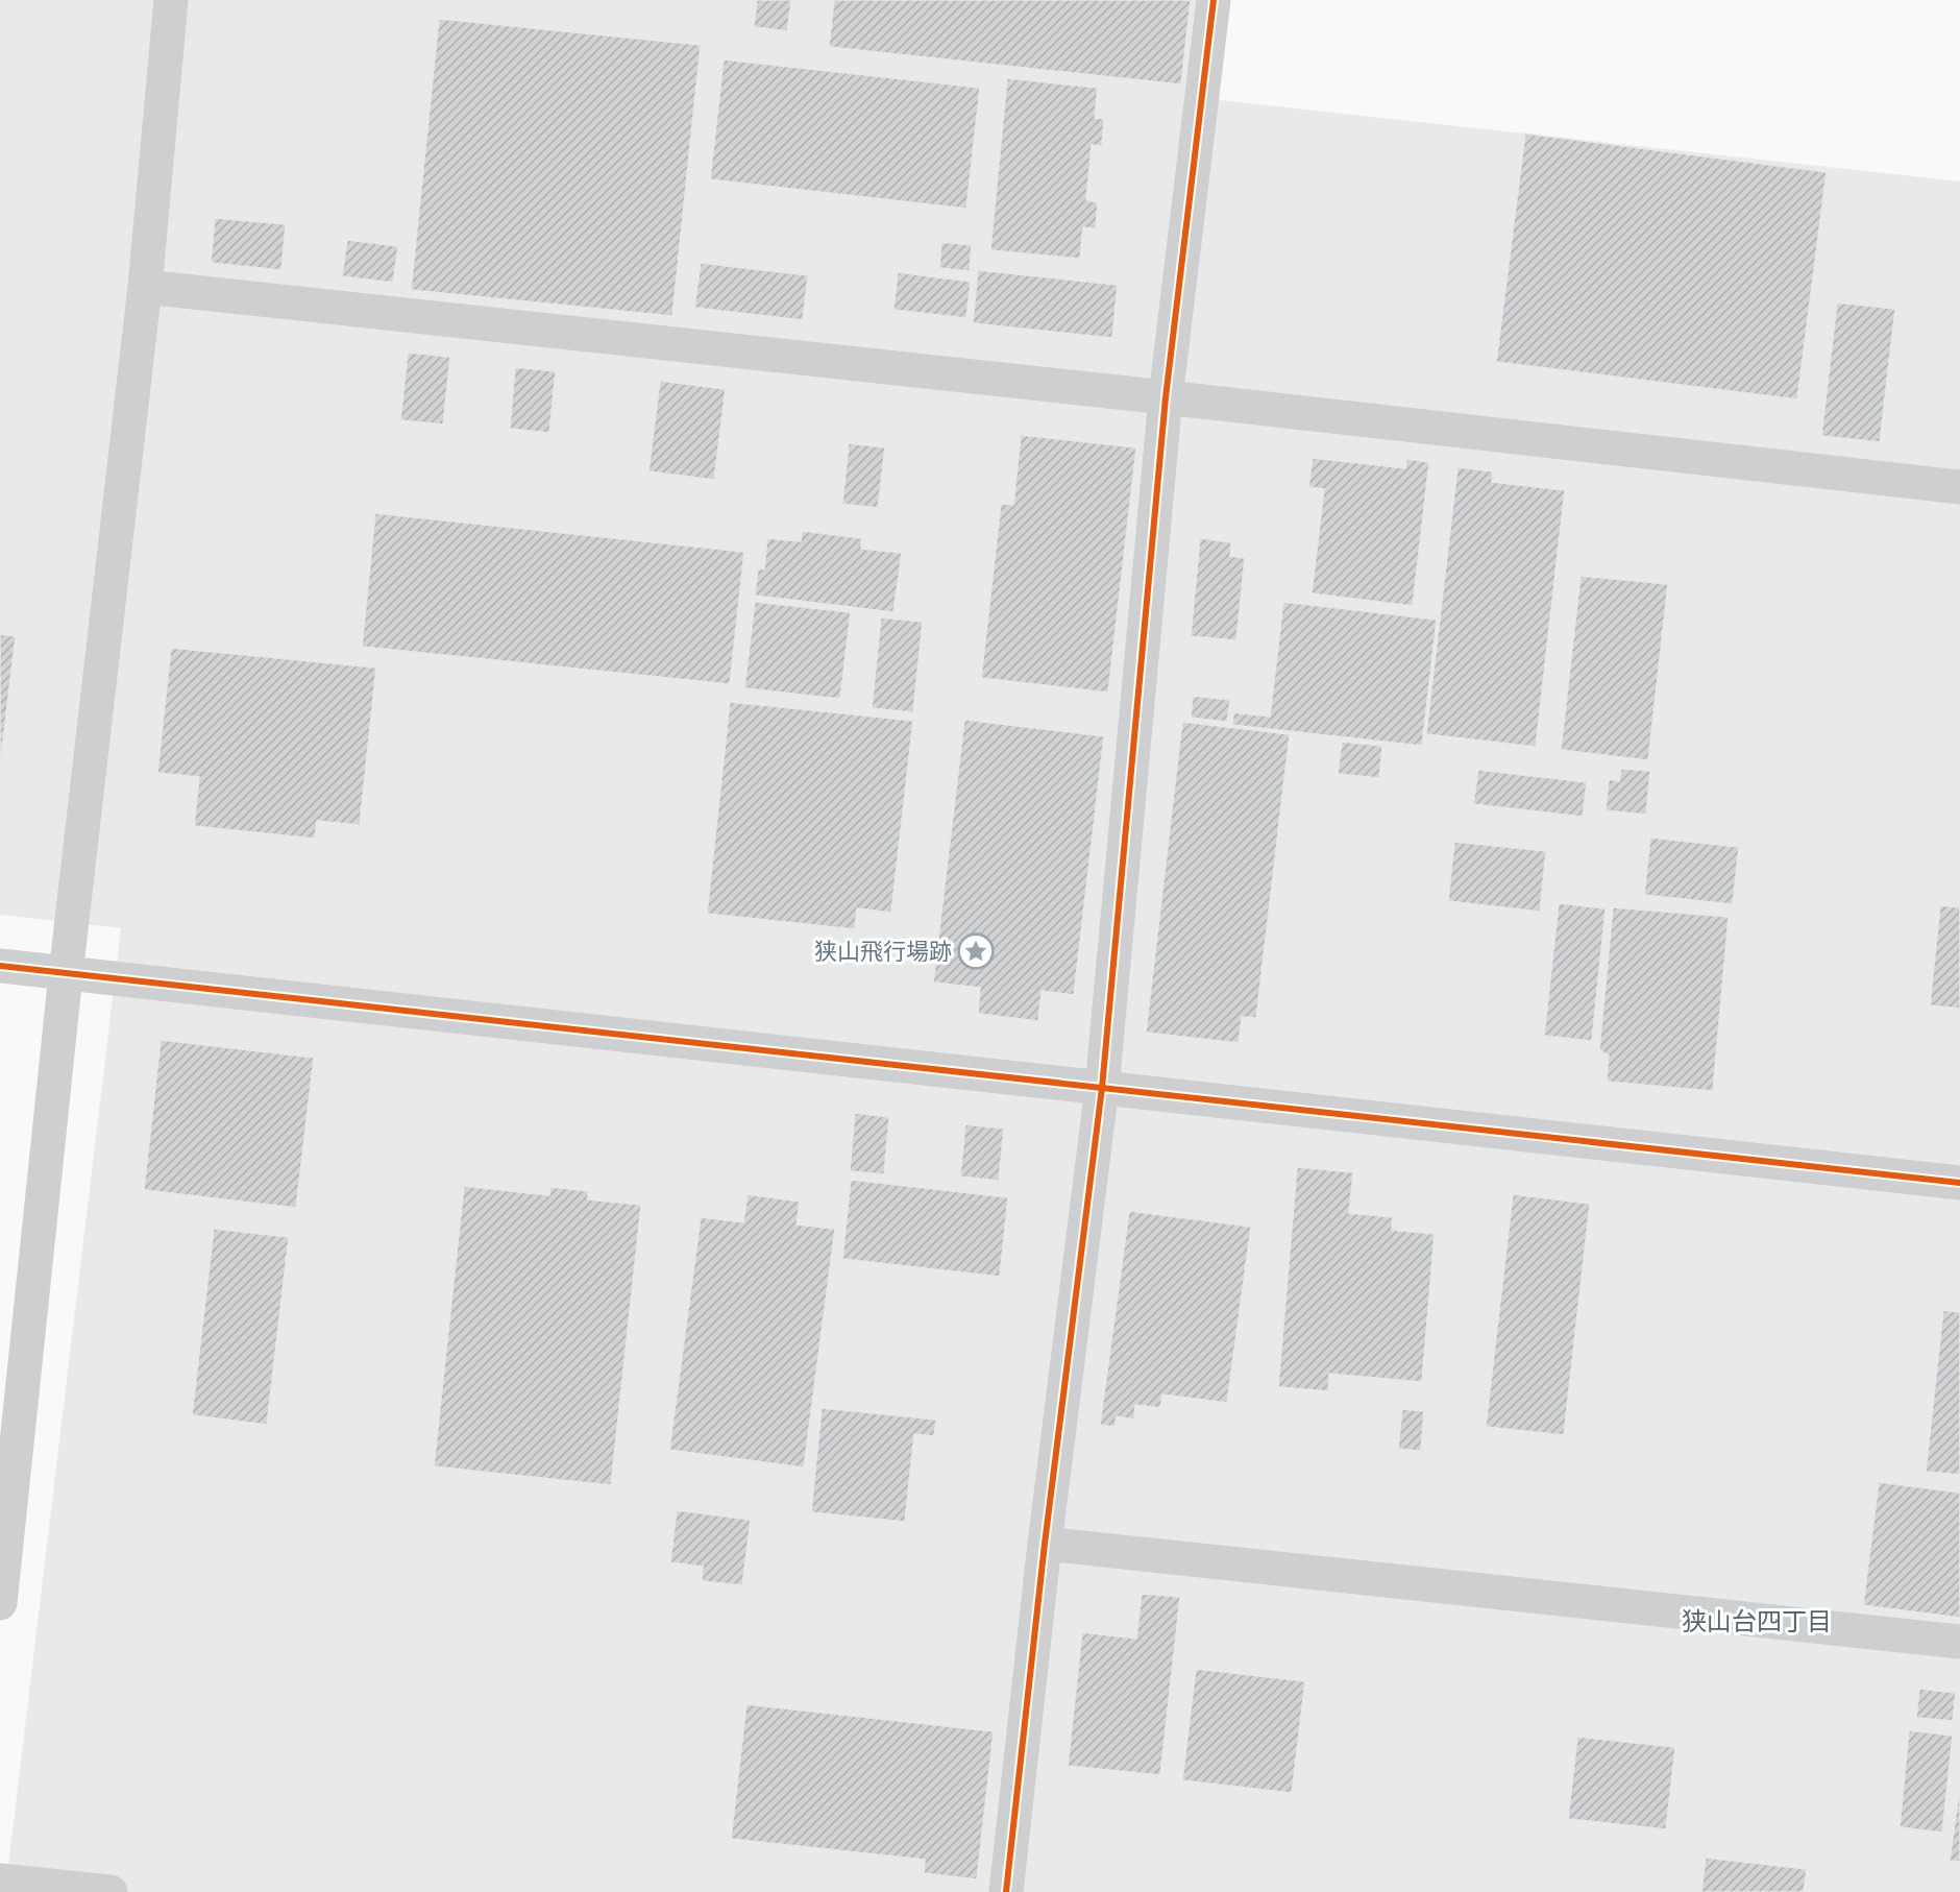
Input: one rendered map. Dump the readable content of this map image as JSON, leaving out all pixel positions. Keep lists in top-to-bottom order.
{
  "districts": ["狭山台四丁目"],
  "places": {
    "place": ["狭山飛行場跡"]
  }
}
